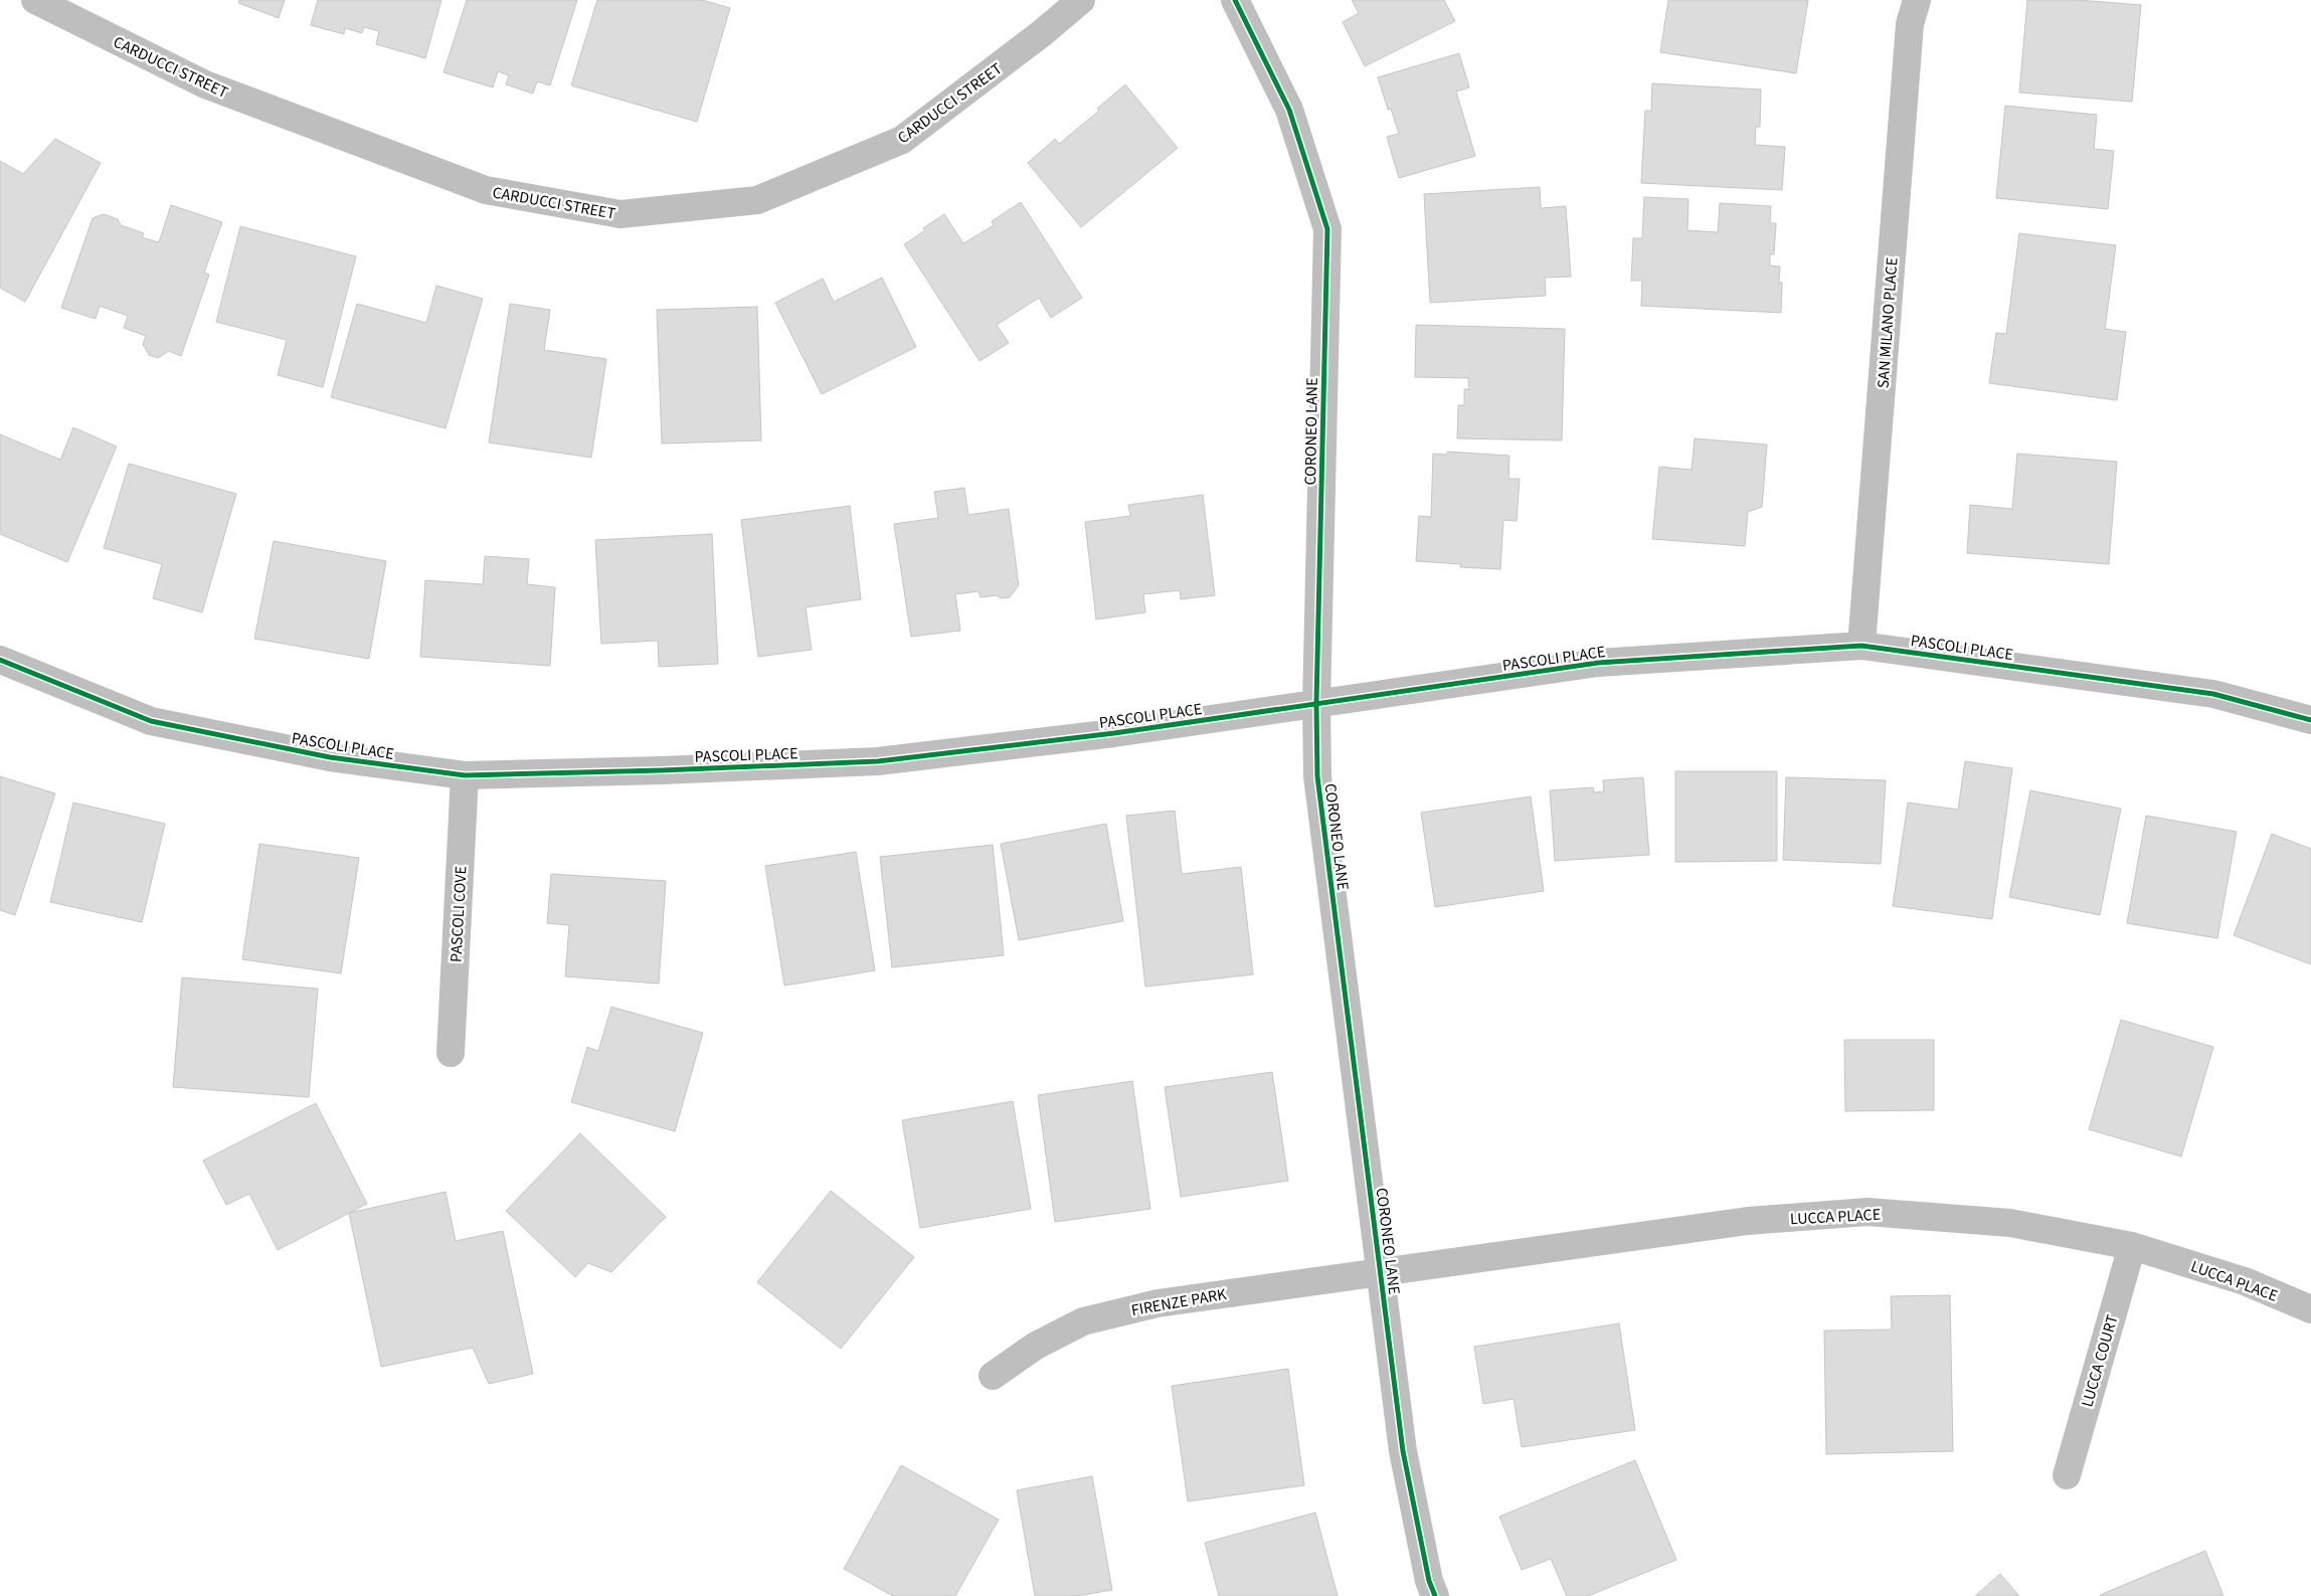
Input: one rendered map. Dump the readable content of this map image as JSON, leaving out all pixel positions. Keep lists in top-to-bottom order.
{
  "streets": {
    "street": [
      "CARDUCCI STREET",
      "SAN MILANO PLACE",
      "CORONEO LANE",
      "PASCOLI PLACE",
      "PASCOLI COVE",
      "LUCCA PLACE",
      "FIRENZE PARK",
      "LUCCA COURT"
    ]
  },
  "crossings": [
    ["SAN MILANO PLACE", "PASCOLI PLACE"],
    ["CORONEO LANE", "PASCOLI PLACE"],
    ["CORONEO LANE", "LUCCA PLACE"],
    ["CORONEO LANE", "FIRENZE PARK"],
    ["PASCOLI PLACE", "PASCOLI COVE"],
    ["LUCCA PLACE", "FIRENZE PARK"],
    ["LUCCA PLACE", "LUCCA COURT"]
  ]
}
